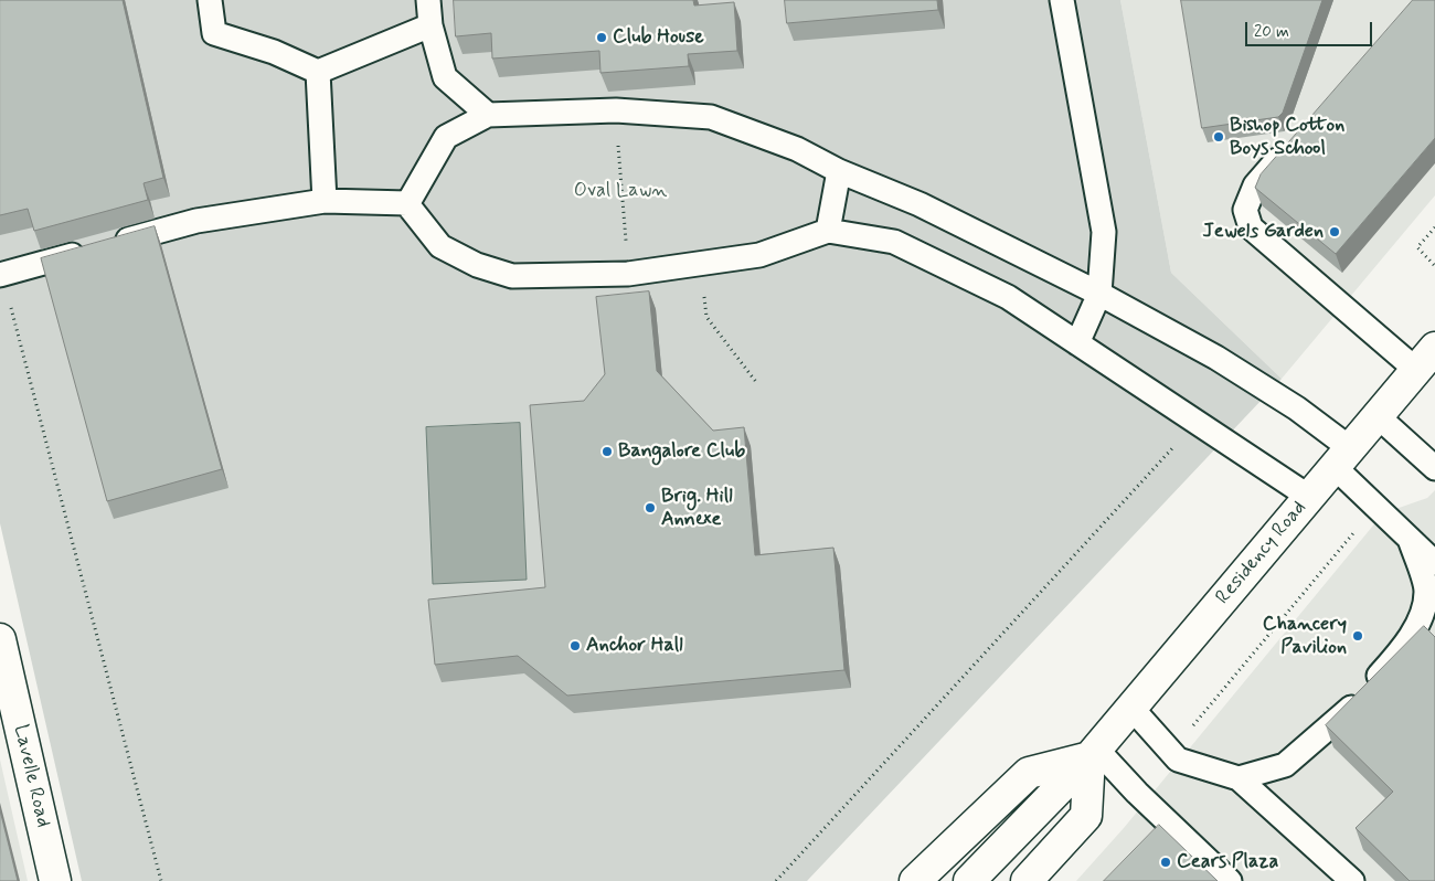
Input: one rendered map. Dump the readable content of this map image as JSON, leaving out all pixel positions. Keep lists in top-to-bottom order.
{
  "streets": {
    "main road": ["Residency Road", "Lavelle Road"]
  },
  "parks": ["Oval Lawn"],
  "places": [
    "Club House",
    "Bishop Cotton Boys School",
    "Jewels Garden",
    "Bangalore Club",
    "Brig. Hill Annexe",
    "Chancery Pavilion",
    "Anchor Hall",
    "Cears Plaza"
  ],
  "scale_bar": "20 m"
}
